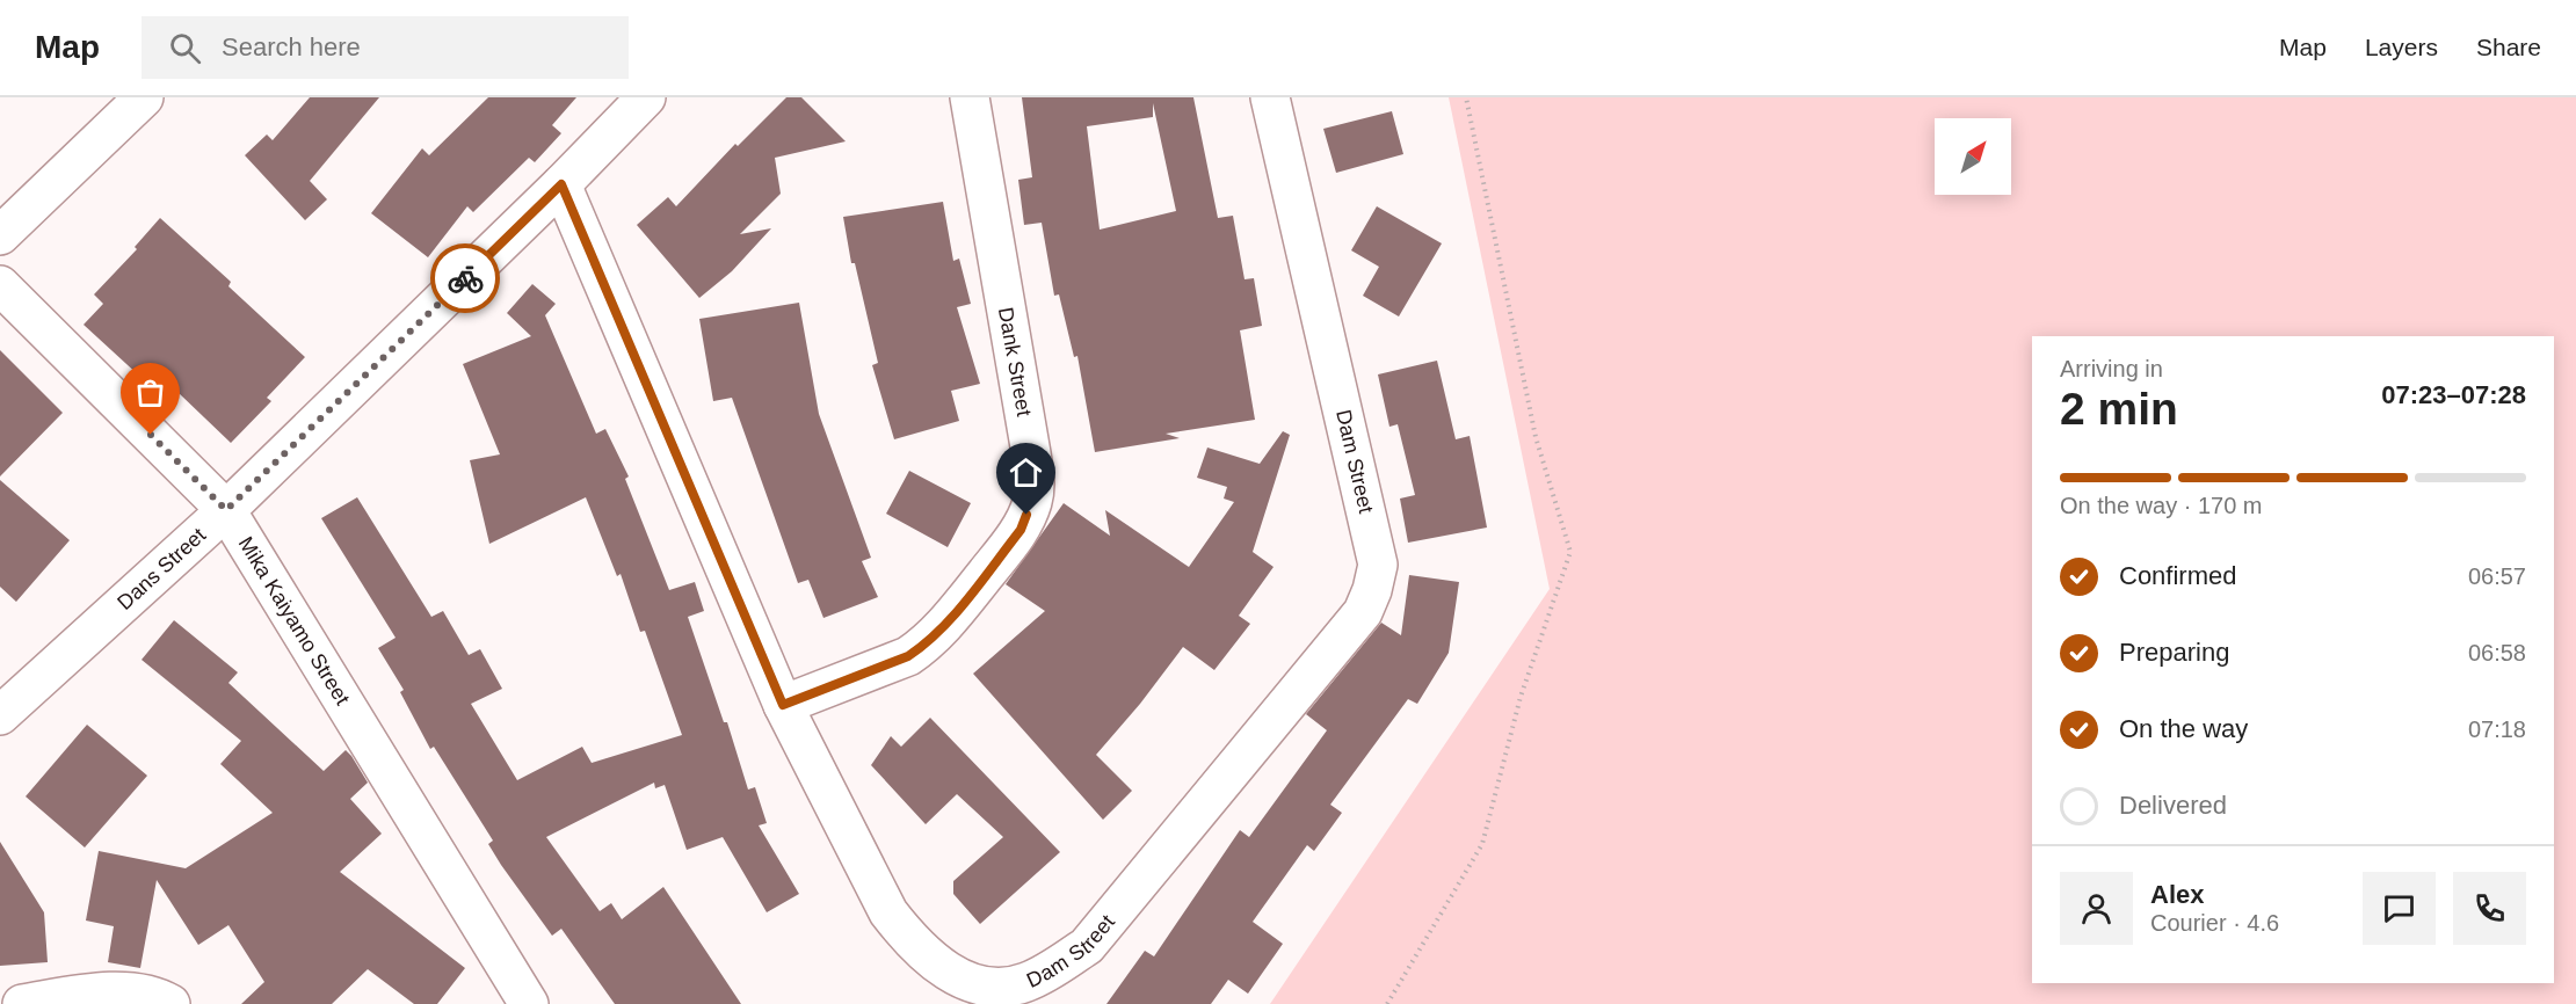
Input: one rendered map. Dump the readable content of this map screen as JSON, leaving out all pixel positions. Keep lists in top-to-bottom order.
{
  "streets": {
    "street": [
      "Dank Street",
      "Dam Street",
      "Dans Street",
      "Mika Kaiyamo Street"
    ]
  },
  "crossings": [
    ["Dank Street", "Dam Street"],
    ["Dam Street", "Dans Street"],
    ["Dans Street", "Mika Kaiyamo Street"]
  ],
  "north": "top right",
  "page": {
    "header": "Map",
    "search": "Search here",
    "nav": ["Map", "Layers", "Share"],
    "heading": ["2 min", "Arriving in", "07:23–07:28"],
    "panel": ["Alex", "Courier · 4.6"],
    "bar": "On the way · 170 m",
    "list": [
      ["Confirmed", "06:57"],
      ["Preparing", "06:58"],
      ["On the way", "07:18"],
      "Delivered"
    ]
  }
}
